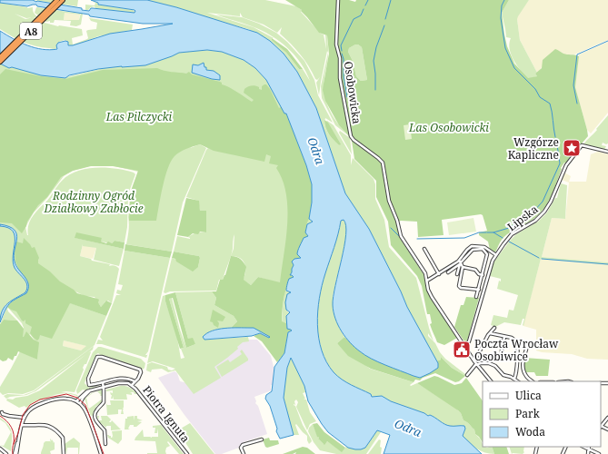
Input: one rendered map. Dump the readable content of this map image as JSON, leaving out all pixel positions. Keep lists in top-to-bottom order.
{
  "streets": {
    "highway": ["A8"],
    "street": ["Osobowicka", "Lipska", "Piotra Ignuta"]
  },
  "crossings": [
    ["Osobowicka", "Lipska"]
  ],
  "water": ["Odra"],
  "parks": ["Las Pilczycki", "Las Osobowicki", "Rodzinny Ogród Działkowy Zabłocie"],
  "places": {
    "place": ["Wzgórze Kapliczne"],
    "public building": ["Poczta Wrocław Osobiwice"]
  },
  "legend": ["Ulica", "Park", "Woda"]
}
